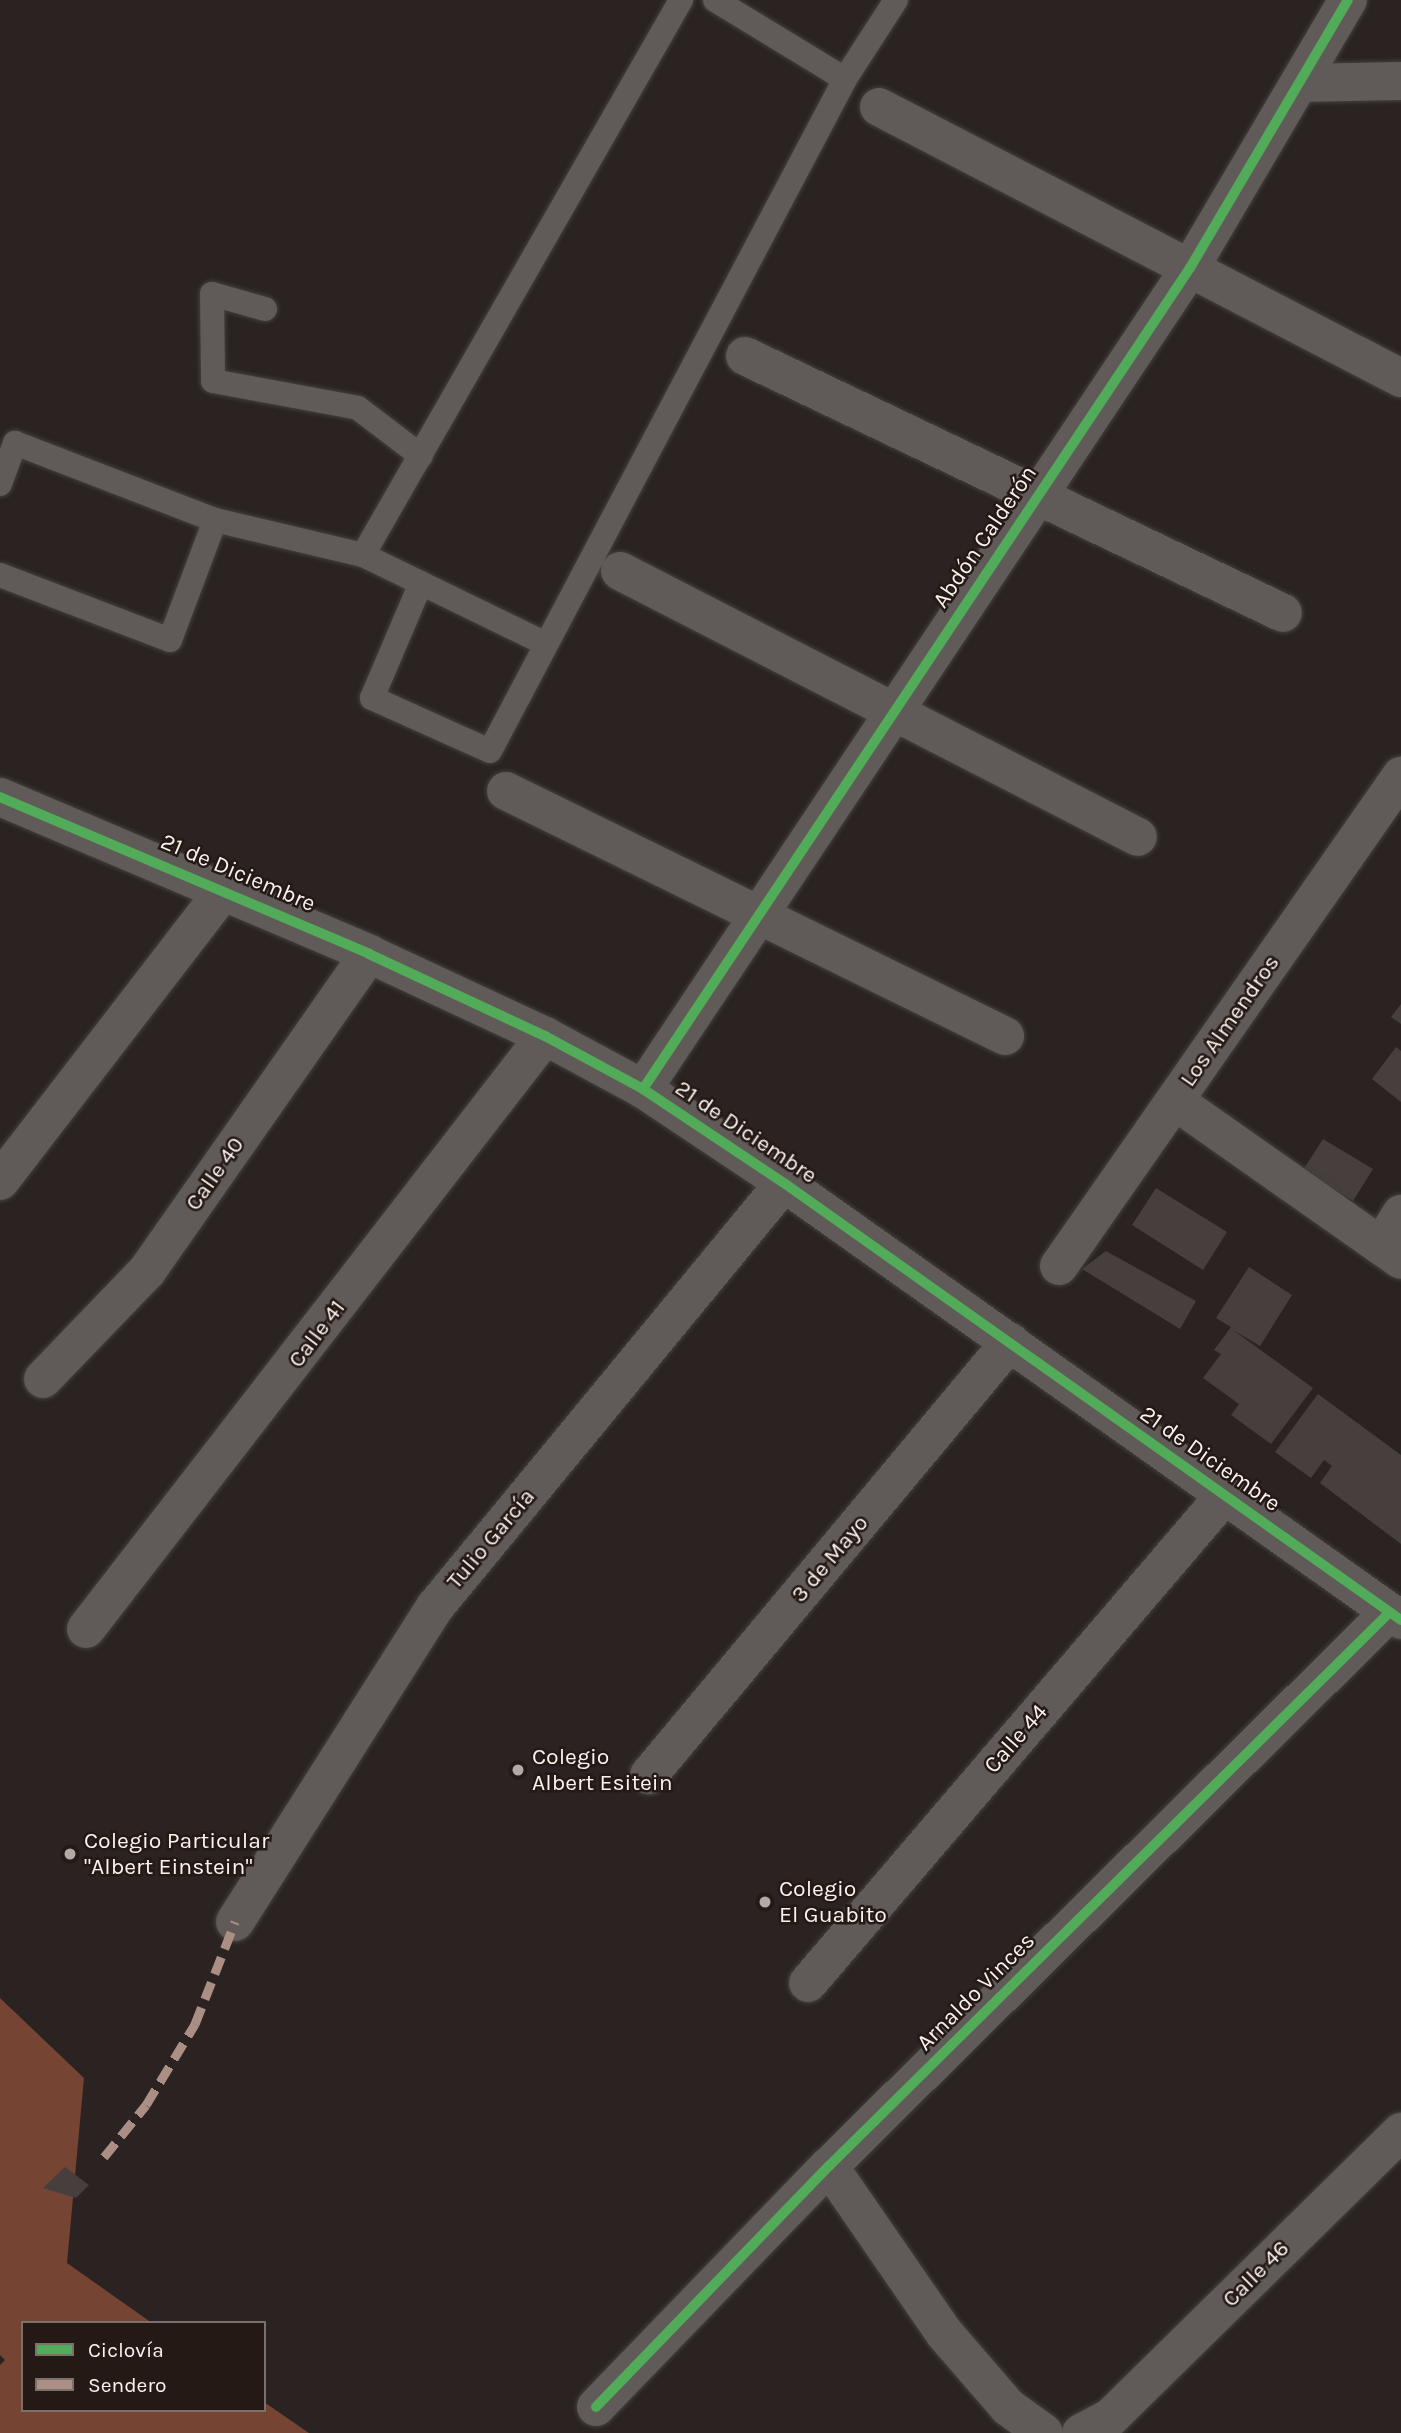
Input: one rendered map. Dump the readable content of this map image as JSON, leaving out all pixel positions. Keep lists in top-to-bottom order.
{
  "streets": {
    "street": [
      "Abdón Calderón",
      "21 de Diciembre",
      "Los Almendros",
      "Calle 40",
      "Calle 41",
      "Tulio García",
      "3 de Mayo",
      "Calle 44",
      "Arnaldo Vinces",
      "Calle 46"
    ]
  },
  "crossings": [
    ["Abdón Calderón", "21 de Diciembre"],
    ["21 de Diciembre", "Calle 40"],
    ["21 de Diciembre", "Calle 41"],
    ["21 de Diciembre", "Tulio García"],
    ["21 de Diciembre", "3 de Mayo"],
    ["21 de Diciembre", "Calle 44"],
    ["21 de Diciembre", "Arnaldo Vinces"]
  ],
  "places": ["Colegio Albert Esitein", "Colegio Particular \"Albert Einstein\"", "Colegio El Guabito"],
  "legend": ["Ciclovía", "Sendero"]
}
